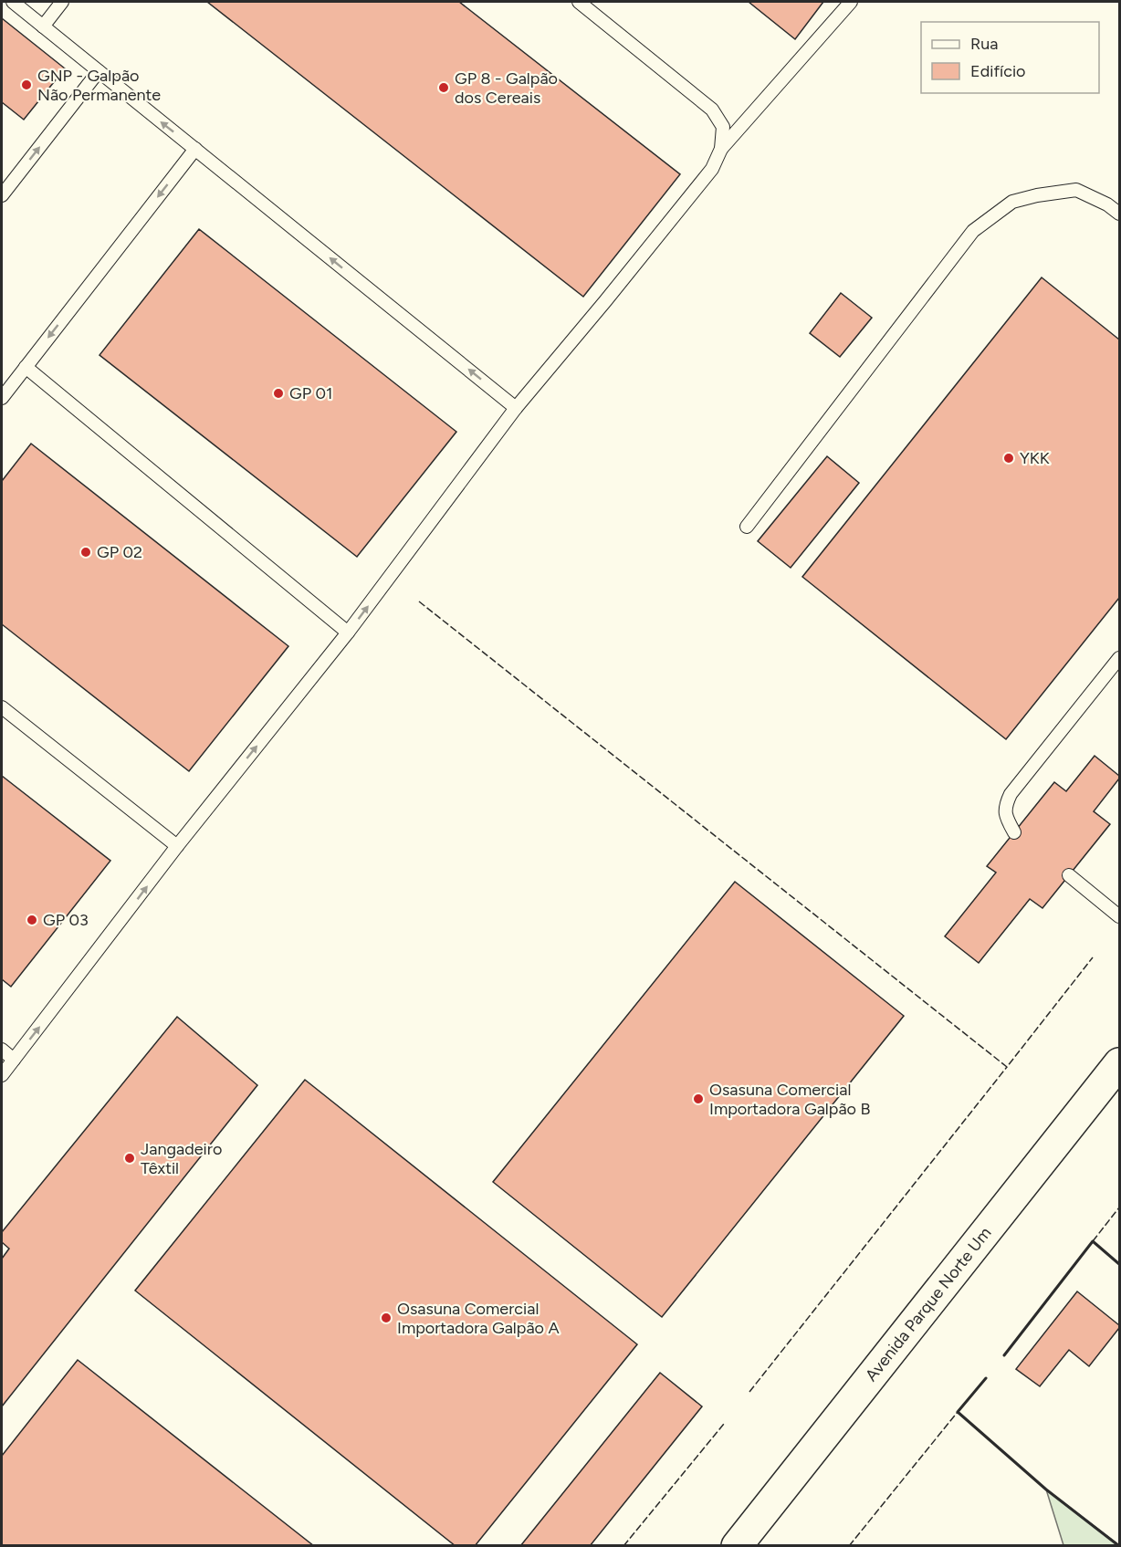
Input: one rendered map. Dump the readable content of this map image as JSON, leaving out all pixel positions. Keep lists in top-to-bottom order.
{
  "streets": {
    "street": ["Avenida Parque Norte Um"]
  },
  "places": [
    "GNP - Galpão Não Permanente",
    "GP 8 - Galpão dos Cereais",
    "GP 01",
    "YKK",
    "GP 02",
    "GP 03",
    "Osasuna Comercial Importadora Galpão B",
    "Jangadeiro Têxtil",
    "Osasuna Comercial Importadora Galpão A"
  ],
  "legend": ["Rua", "Edifício"]
}
